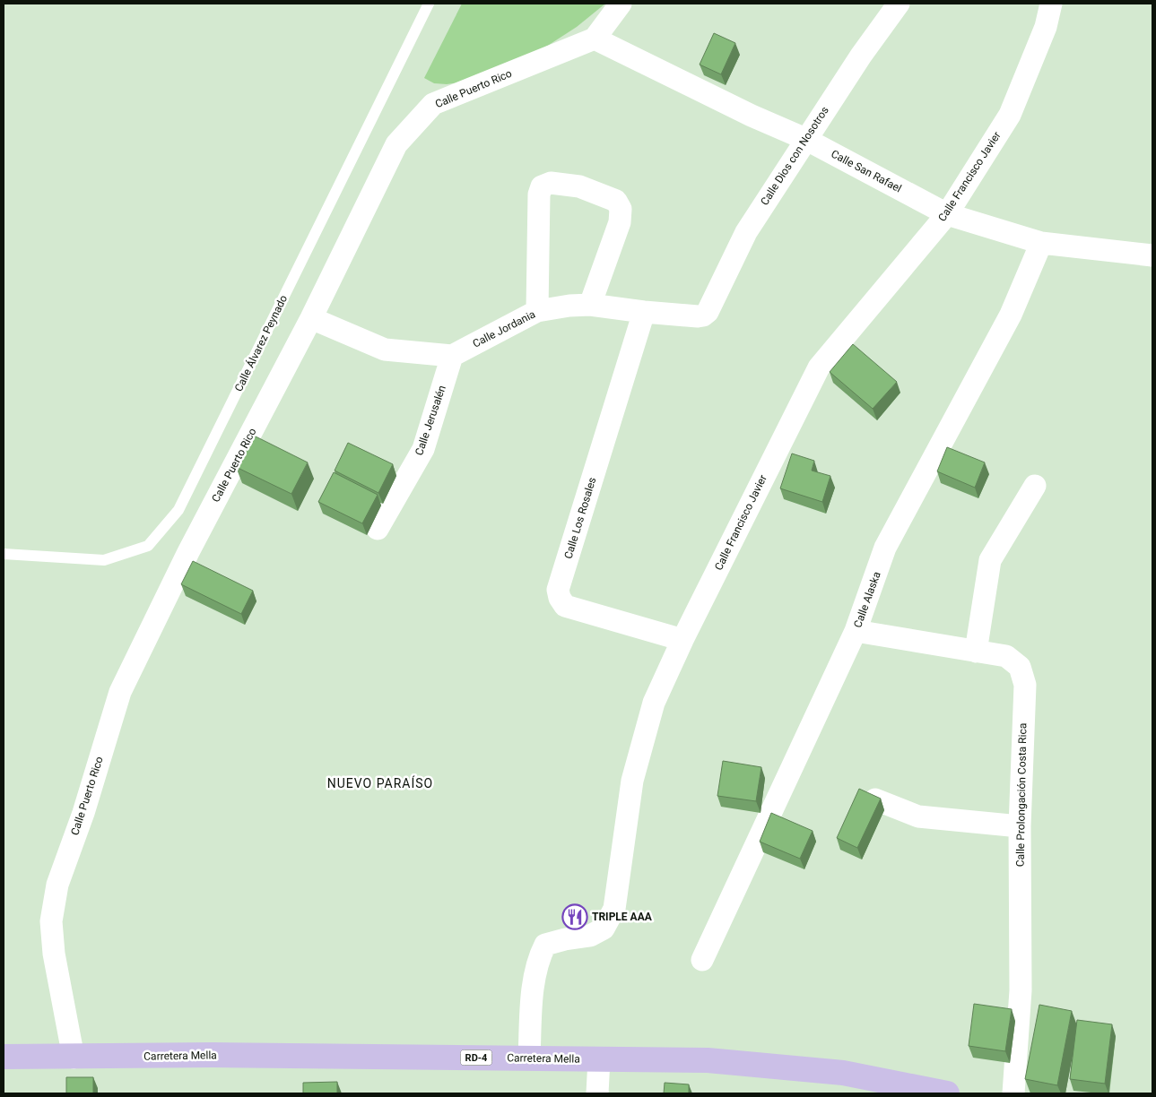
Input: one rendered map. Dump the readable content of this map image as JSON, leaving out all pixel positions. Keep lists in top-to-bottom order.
{
  "streets": {
    "main road": ["Carretera Mella", "RD-4"],
    "street": [
      "Calle Puerto Rico",
      "Calle Dios con Nosotros",
      "Calle San Rafael",
      "Calle Francisco Javier",
      "Calle Jordania",
      "Calle Jerusalén",
      "Calle Los Rosales",
      "Calle Alaska",
      "Calle Prolongación Costa Rica"
    ],
    "lane": ["Calle Álvarez Peynado"]
  },
  "crossings": [
    ["Calle Puerto Rico", "Calle San Rafael"],
    ["Calle Puerto Rico", "Carretera Mella"],
    ["Calle Dios con Nosotros", "Calle San Rafael"],
    ["Calle Dios con Nosotros", "Calle Jordania"],
    ["Calle San Rafael", "Calle Francisco Javier"],
    ["Calle San Rafael", "Calle Alaska"],
    ["Calle Francisco Javier", "Calle Los Rosales"],
    ["Calle Francisco Javier", "Carretera Mella"],
    ["Calle Jordania", "Calle Jerusalén"],
    ["Calle Jordania", "Calle Los Rosales"],
    ["Calle Alaska", "Calle Prolongación Costa Rica"]
  ],
  "districts": ["NUEVO PARAÍSO"],
  "places": {
    "restaurant": ["TRIPLE AAA"]
  }
}
